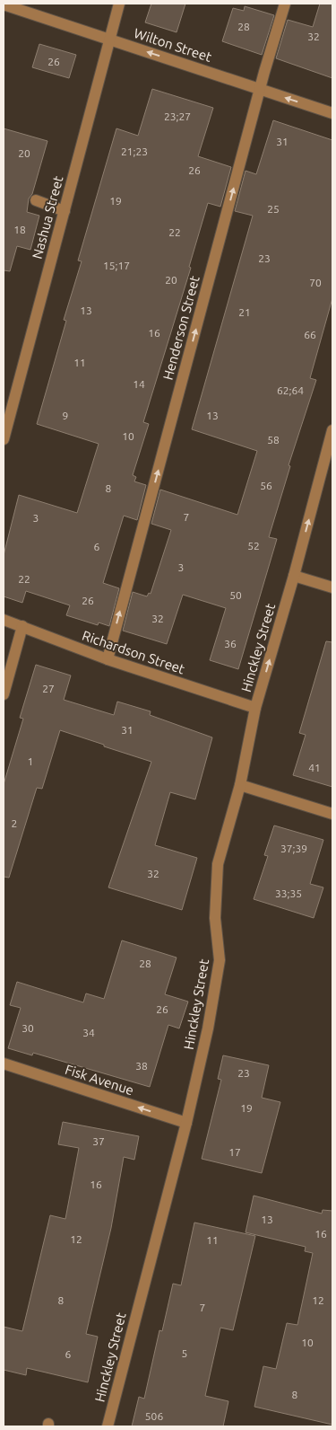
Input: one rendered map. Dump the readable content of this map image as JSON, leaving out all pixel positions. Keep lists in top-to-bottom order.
{
  "streets": {
    "street": [
      "Wilton Street",
      "Nashua Street",
      "Henderson Street",
      "Hinckley Street",
      "Richardson Street",
      "Fisk Avenue"
    ]
  },
  "crossings": [
    ["Wilton Street", "Nashua Street"],
    ["Wilton Street", "Henderson Street"],
    ["Henderson Street", "Richardson Street"],
    ["Hinckley Street", "Richardson Street"],
    ["Hinckley Street", "Fisk Avenue"]
  ],
  "one_way": ["Wilton Street", "Henderson Street", "Fisk Avenue"],
  "house_numbers": [
    "28",
    "32",
    "26",
    "23;27",
    "31",
    "21;23",
    "20",
    "26",
    "19",
    "25",
    "18",
    "22",
    "23",
    "15;17",
    "20",
    "70",
    "13",
    "21",
    "16",
    "66",
    "11",
    "14",
    "62;64",
    "9",
    "13",
    "10",
    "58",
    "56",
    "8",
    "7",
    "3",
    "52",
    "6",
    "3",
    "22",
    "50",
    "26",
    "32",
    "36",
    "27",
    "31",
    "1",
    "41",
    "2",
    "37;39",
    "32",
    "33;35",
    "28",
    "26",
    "30",
    "34",
    "38",
    "23",
    "19",
    "37",
    "17",
    "16",
    "13",
    "16",
    "12",
    "11",
    "8",
    "12",
    "7",
    "10",
    "5",
    "6",
    "8",
    "506"
  ]
}
